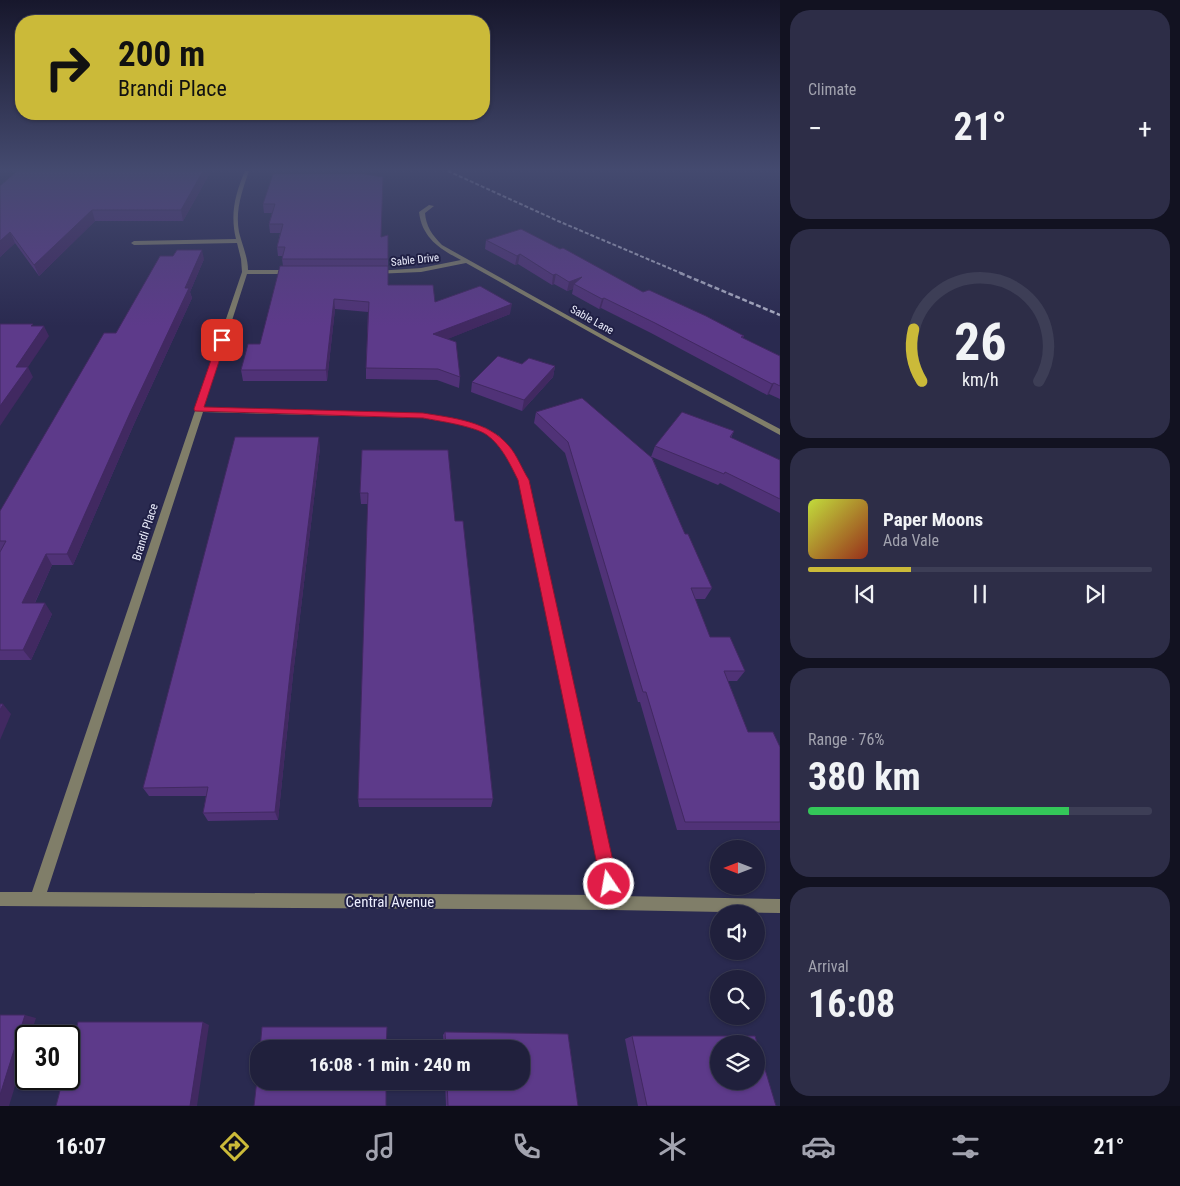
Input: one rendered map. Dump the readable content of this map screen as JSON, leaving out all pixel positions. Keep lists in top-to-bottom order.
{
  "streets": {
    "street": [
      "Sable Drive",
      "Sable Lane",
      "Brandi Place",
      "Central Avenue"
    ]
  },
  "crossings": [
    ["Sable Drive", "Sable Lane"],
    ["Brandi Place", "Central Avenue"]
  ],
  "north": "left",
  "page": {
    "tile": [
      "Climate",
      ["Range · 76%", "380 km"],
      ["Arrival", "16:08"]
    ],
    "turn": ["200 m", "Brandi Place"],
    "heat": ["−", "21°", "+"],
    "song": ["Paper Moons", "Ada Vale"],
    "limit": "30",
    "trip": "16:08 · 1 min · 240 m",
    "tabs": ["16:07", "21°"],
    "gauge": ["26", "km/h"]
  }
}
